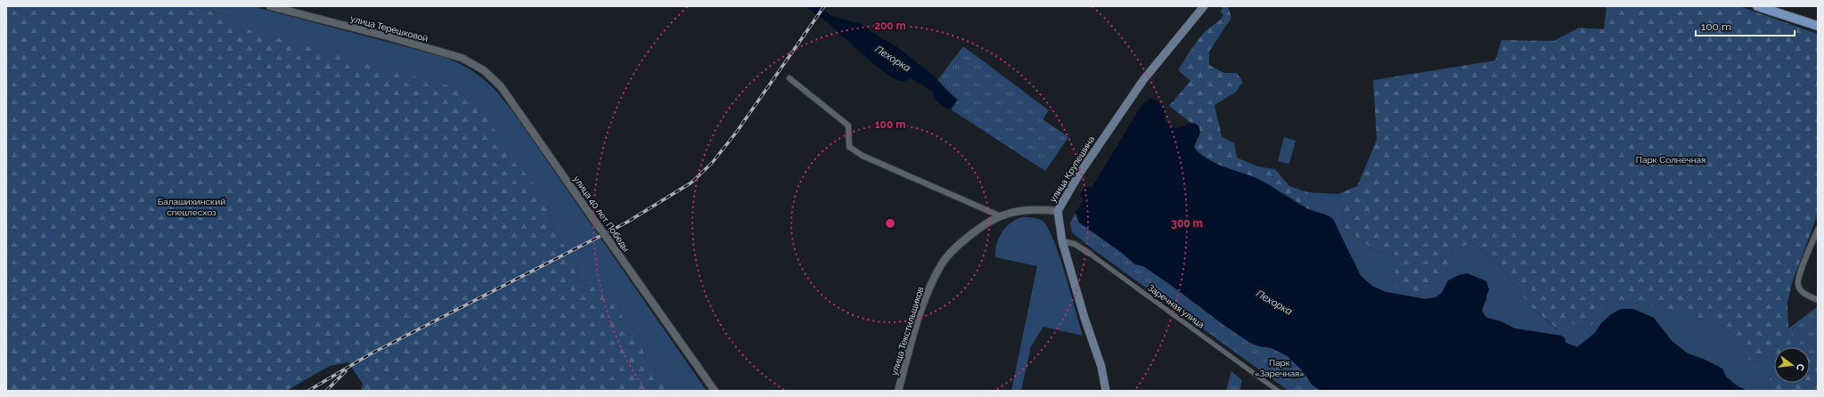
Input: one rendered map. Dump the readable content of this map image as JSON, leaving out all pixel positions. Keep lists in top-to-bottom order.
{
  "streets": {
    "main road": ["улица Крупешина"],
    "street": [
      "улица Терешковой",
      "улица 40 лет Победы",
      "Заречная улица",
      "улица Текстильщиков"
    ]
  },
  "crossings": [
    ["улица Терешковой", "улица 40 лет Победы"],
    ["улица Крупешина", "Заречная улица"],
    ["улица Крупешина", "улица Текстильщиков"]
  ],
  "water": ["Пехорка"],
  "parks": ["Парк Солнечная", "Балашихинский спецлесхоз", "Парк «Заречная»"],
  "scale_bar": "100 m",
  "north": "right",
  "rings": ["200 m", "100 m", "300 m"]
}
